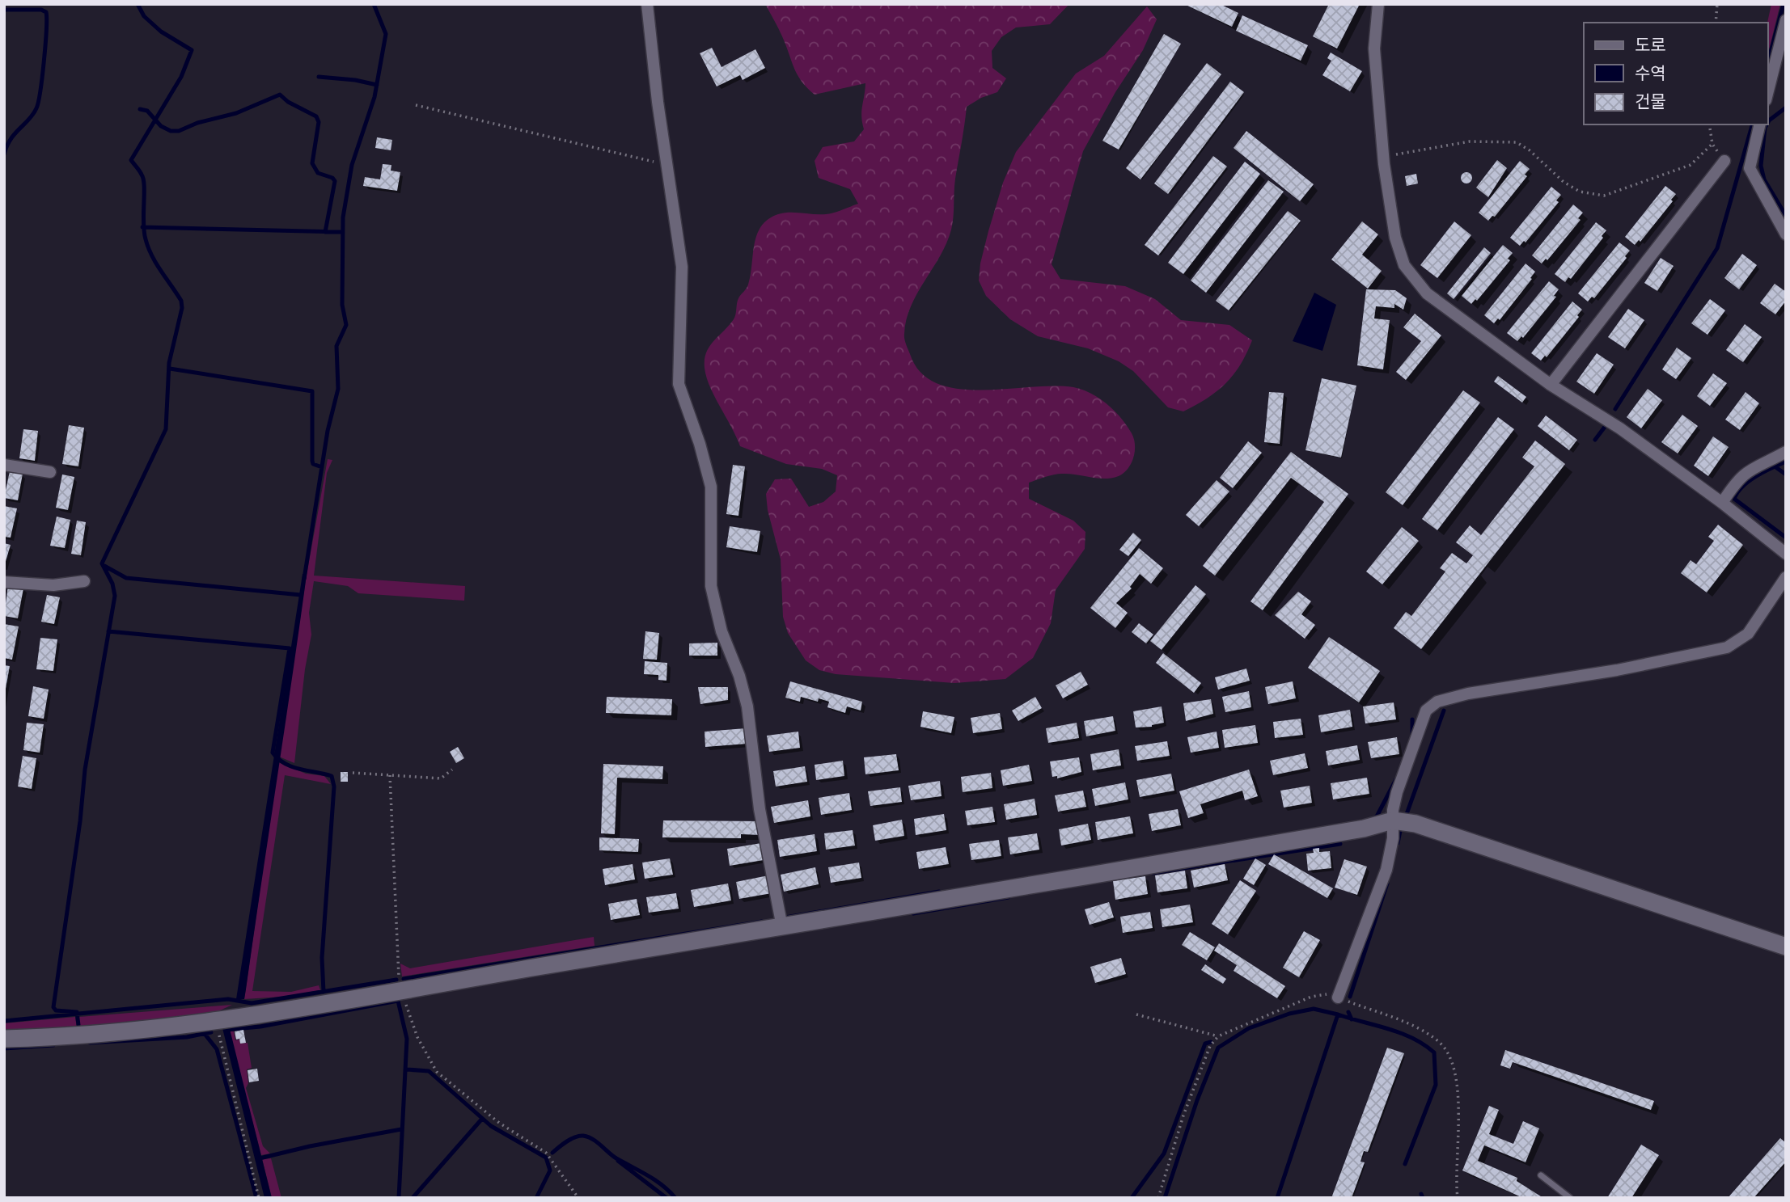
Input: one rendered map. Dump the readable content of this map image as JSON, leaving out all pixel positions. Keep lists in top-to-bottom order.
{
  "legend": ["도로", "수역", "건물"]
}
